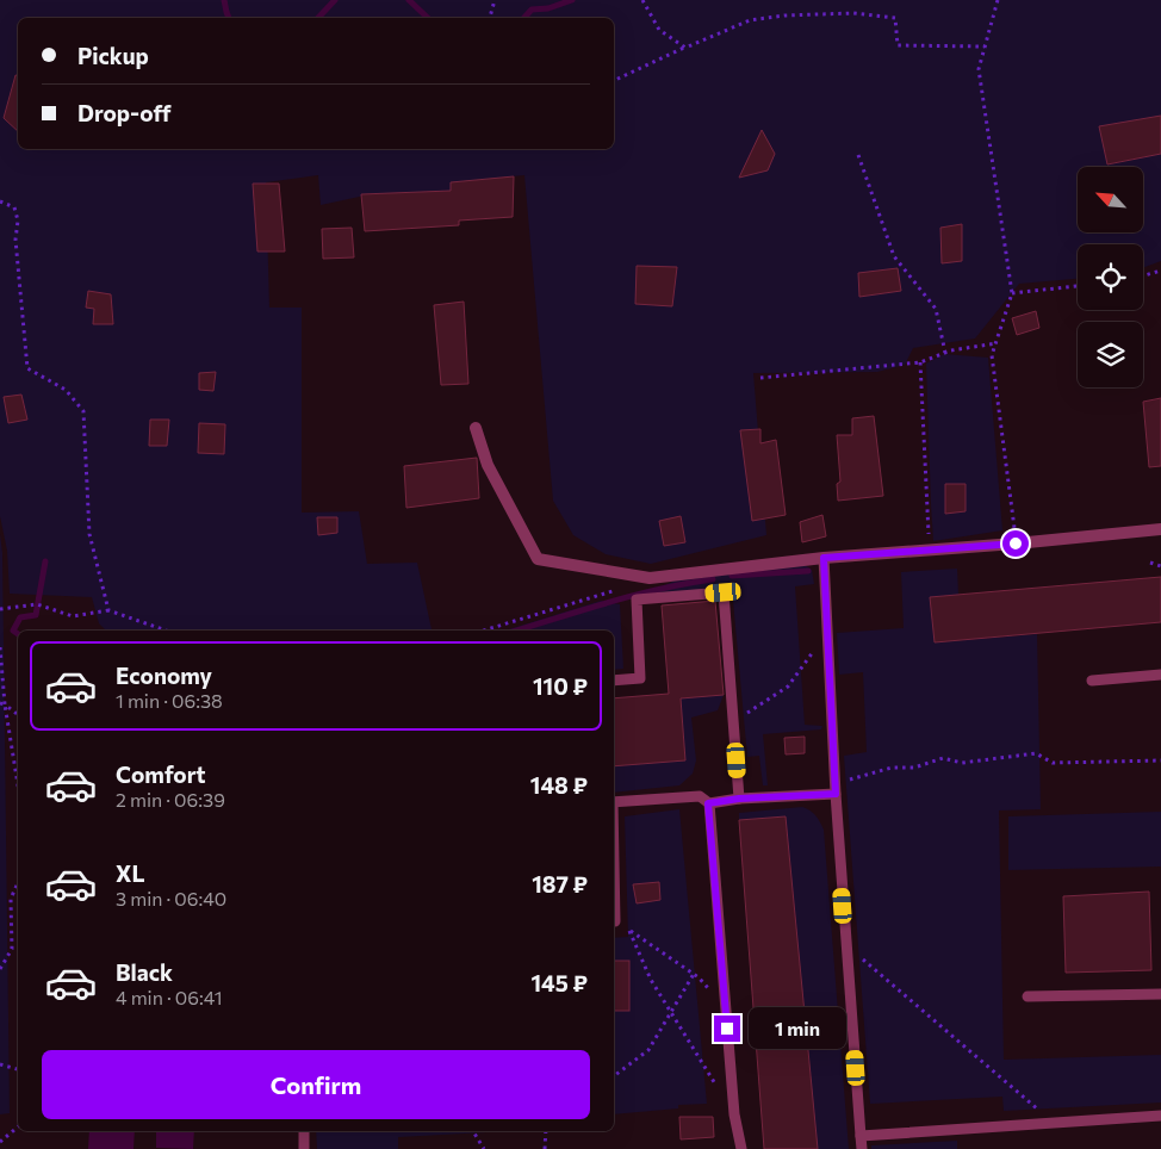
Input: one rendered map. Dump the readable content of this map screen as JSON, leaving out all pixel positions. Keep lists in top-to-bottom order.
{
  "north": "top left",
  "page": {
    "banner": ["Pickup", "Drop-off"],
    "list": [
      {
        "name": "Economy",
        "note": "1 min · 06:38",
        "value": "110 ₽"
      },
      {
        "name": "Comfort",
        "note": "2 min · 06:39",
        "value": "148 ₽"
      },
      {
        "name": "XL",
        "note": "3 min · 06:40",
        "value": "187 ₽"
      },
      {
        "name": "Black",
        "note": "4 min · 06:41",
        "value": "145 ₽"
      }
    ],
    "bubble": "1 min",
    "buttons": "Confirm"
  }
}
